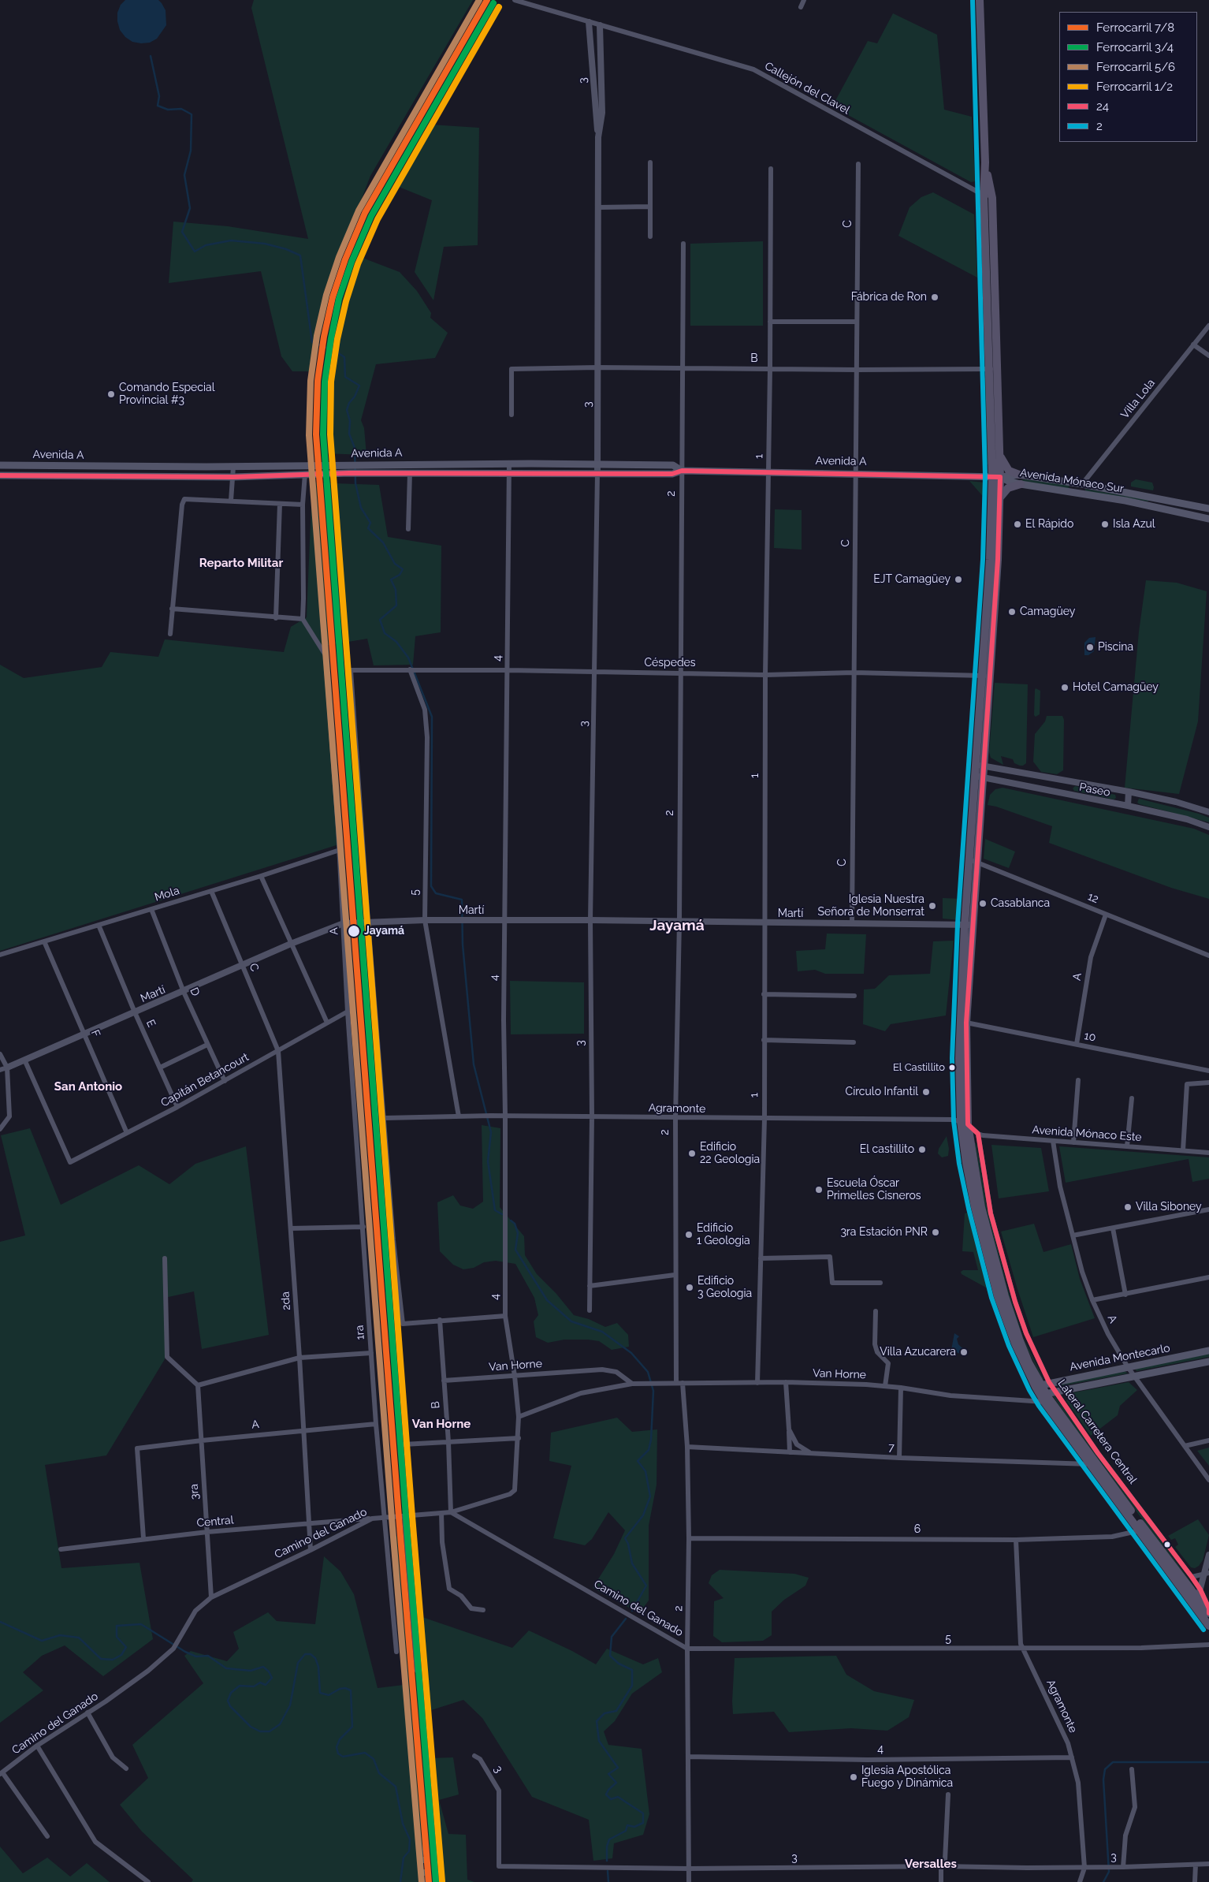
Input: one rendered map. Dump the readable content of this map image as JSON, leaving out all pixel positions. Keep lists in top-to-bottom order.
{
  "streets": {
    "main road": ["Avenida A", "Avenida Mónaco Sur", "Avenida Montecarlo"],
    "street": [
      "3",
      "Callejón del Clavel",
      "C",
      "B",
      "Villa Lola",
      "1",
      "2",
      "4",
      "Céspedes",
      "Paseo",
      "5",
      "Mola",
      "12",
      "Martí",
      "A",
      "D",
      "E",
      "F",
      "10",
      "Capitán Betancourt",
      "Agramonte",
      "Avenida Mónaco Este",
      "2da",
      "1ra",
      "Van Horne",
      "Lateral Carretera Central",
      "7",
      "3ra",
      "Central",
      "6",
      "Camino del Ganado"
    ]
  },
  "crossings": [
    ["3", "Callejón del Clavel"],
    ["3", "B"],
    ["3", "Avenida A"],
    ["3", "2"],
    ["3", "Céspedes"],
    ["3", "Martí"],
    ["3", "Agramonte"],
    ["C", "B"],
    ["C", "Avenida A"],
    ["C", "Céspedes"],
    ["C", "Mola"],
    ["C", "Martí"],
    ["C", "Capitán Betancourt"],
    ["C", "2da"],
    ["B", "1"],
    ["B", "2"],
    ["B", "4"],
    ["B", "Van Horne"],
    ["B", "Camino del Ganado"],
    ["Villa Lola", "Avenida Mónaco Sur"],
    ["Avenida A", "1"],
    ["Avenida A", "Avenida Mónaco Sur"],
    ["Avenida A", "2"],
    ["Avenida A", "4"],
    ["1", "Céspedes"],
    ["1", "Martí"],
    ["1", "Agramonte"],
    ["1", "Van Horne"],
    ["2", "4"],
    ["2", "Céspedes"],
    ["2", "5"],
    ["2", "Martí"],
    ["2", "Agramonte"],
    ["2", "Van Horne"],
    ["2", "7"],
    ["2", "6"],
    ["2", "Camino del Ganado"],
    ["4", "Céspedes"],
    ["4", "Martí"],
    ["4", "Agramonte"],
    ["4", "Van Horne"],
    ["4", "Camino del Ganado"],
    ["Céspedes", "5"],
    ["Céspedes", "Martí"],
    ["5", "Martí"],
    ["5", "Agramonte"],
    ["5", "Camino del Ganado"],
    ["Mola", "A"],
    ["Mola", "D"],
    ["Mola", "E"],
    ["Mola", "F"],
    ["12", "A"],
    ["Martí", "A"],
    ["Martí", "D"],
    ["Martí", "E"],
    ["Martí", "F"],
    ["Martí", "Capitán Betancourt"],
    ["A", "10"],
    ["A", "Capitán Betancourt"],
    ["A", "Avenida Mónaco Este"],
    ["A", "2da"],
    ["A", "1ra"],
    ["A", "Avenida Montecarlo"],
    ["A", "3ra"],
    ["A", "Central"],
    ["D", "Capitán Betancourt"],
    ["E", "Capitán Betancourt"],
    ["F", "Capitán Betancourt"],
    ["Capitán Betancourt", "2da"],
    ["Capitán Betancourt", "1ra"],
    ["Agramonte", "6"],
    ["Avenida Mónaco Este", "Lateral Carretera Central"],
    ["2da", "Central"],
    ["2da", "Camino del Ganado"],
    ["1ra", "Camino del Ganado"],
    ["Avenida Montecarlo", "Van Horne"],
    ["Avenida Montecarlo", "Lateral Carretera Central"],
    ["3ra", "Central"],
    ["3ra", "Camino del Ganado"],
    ["Central", "Camino del Ganado"]
  ],
  "districts": [
    "Reparto Militar",
    "Jayamá",
    "San Antonio",
    "Van Horne",
    "Versalles"
  ],
  "places": [
    "Fábrica de Ron",
    "Comando Especial Provincial #3",
    "El Rápido",
    "Isla Azul",
    "EJT Camagüey",
    "Camagüey",
    "Piscina",
    "Hotel Camagüey",
    "Casablanca",
    "Iglesia Nuestra Señora de Monserrat",
    "Jayamá",
    "El Castillito",
    "Círculo Infantil",
    "El castillito",
    "Edificio 22 Geologia",
    "Escuela Óscar Primelles Cisneros",
    "Villa Siboney",
    "3ra Estación PNR",
    "Edificio 1 Geologia",
    "Edificio 3 Geologia",
    "Villa Azucarera",
    "Iglesia Apostólica Fuego y Dinámica"
  ],
  "lines": [
    "rail line 7/8",
    "rail line 5/6",
    "transit line 2",
    "rail line 3/4",
    "rail line 1/2",
    "transit line 24"
  ],
  "legend": [
    "Ferrocarril 7/8",
    "Ferrocarril 3/4",
    "Ferrocarril 5/6",
    "Ferrocarril 1/2",
    "24",
    "2"
  ]
}
